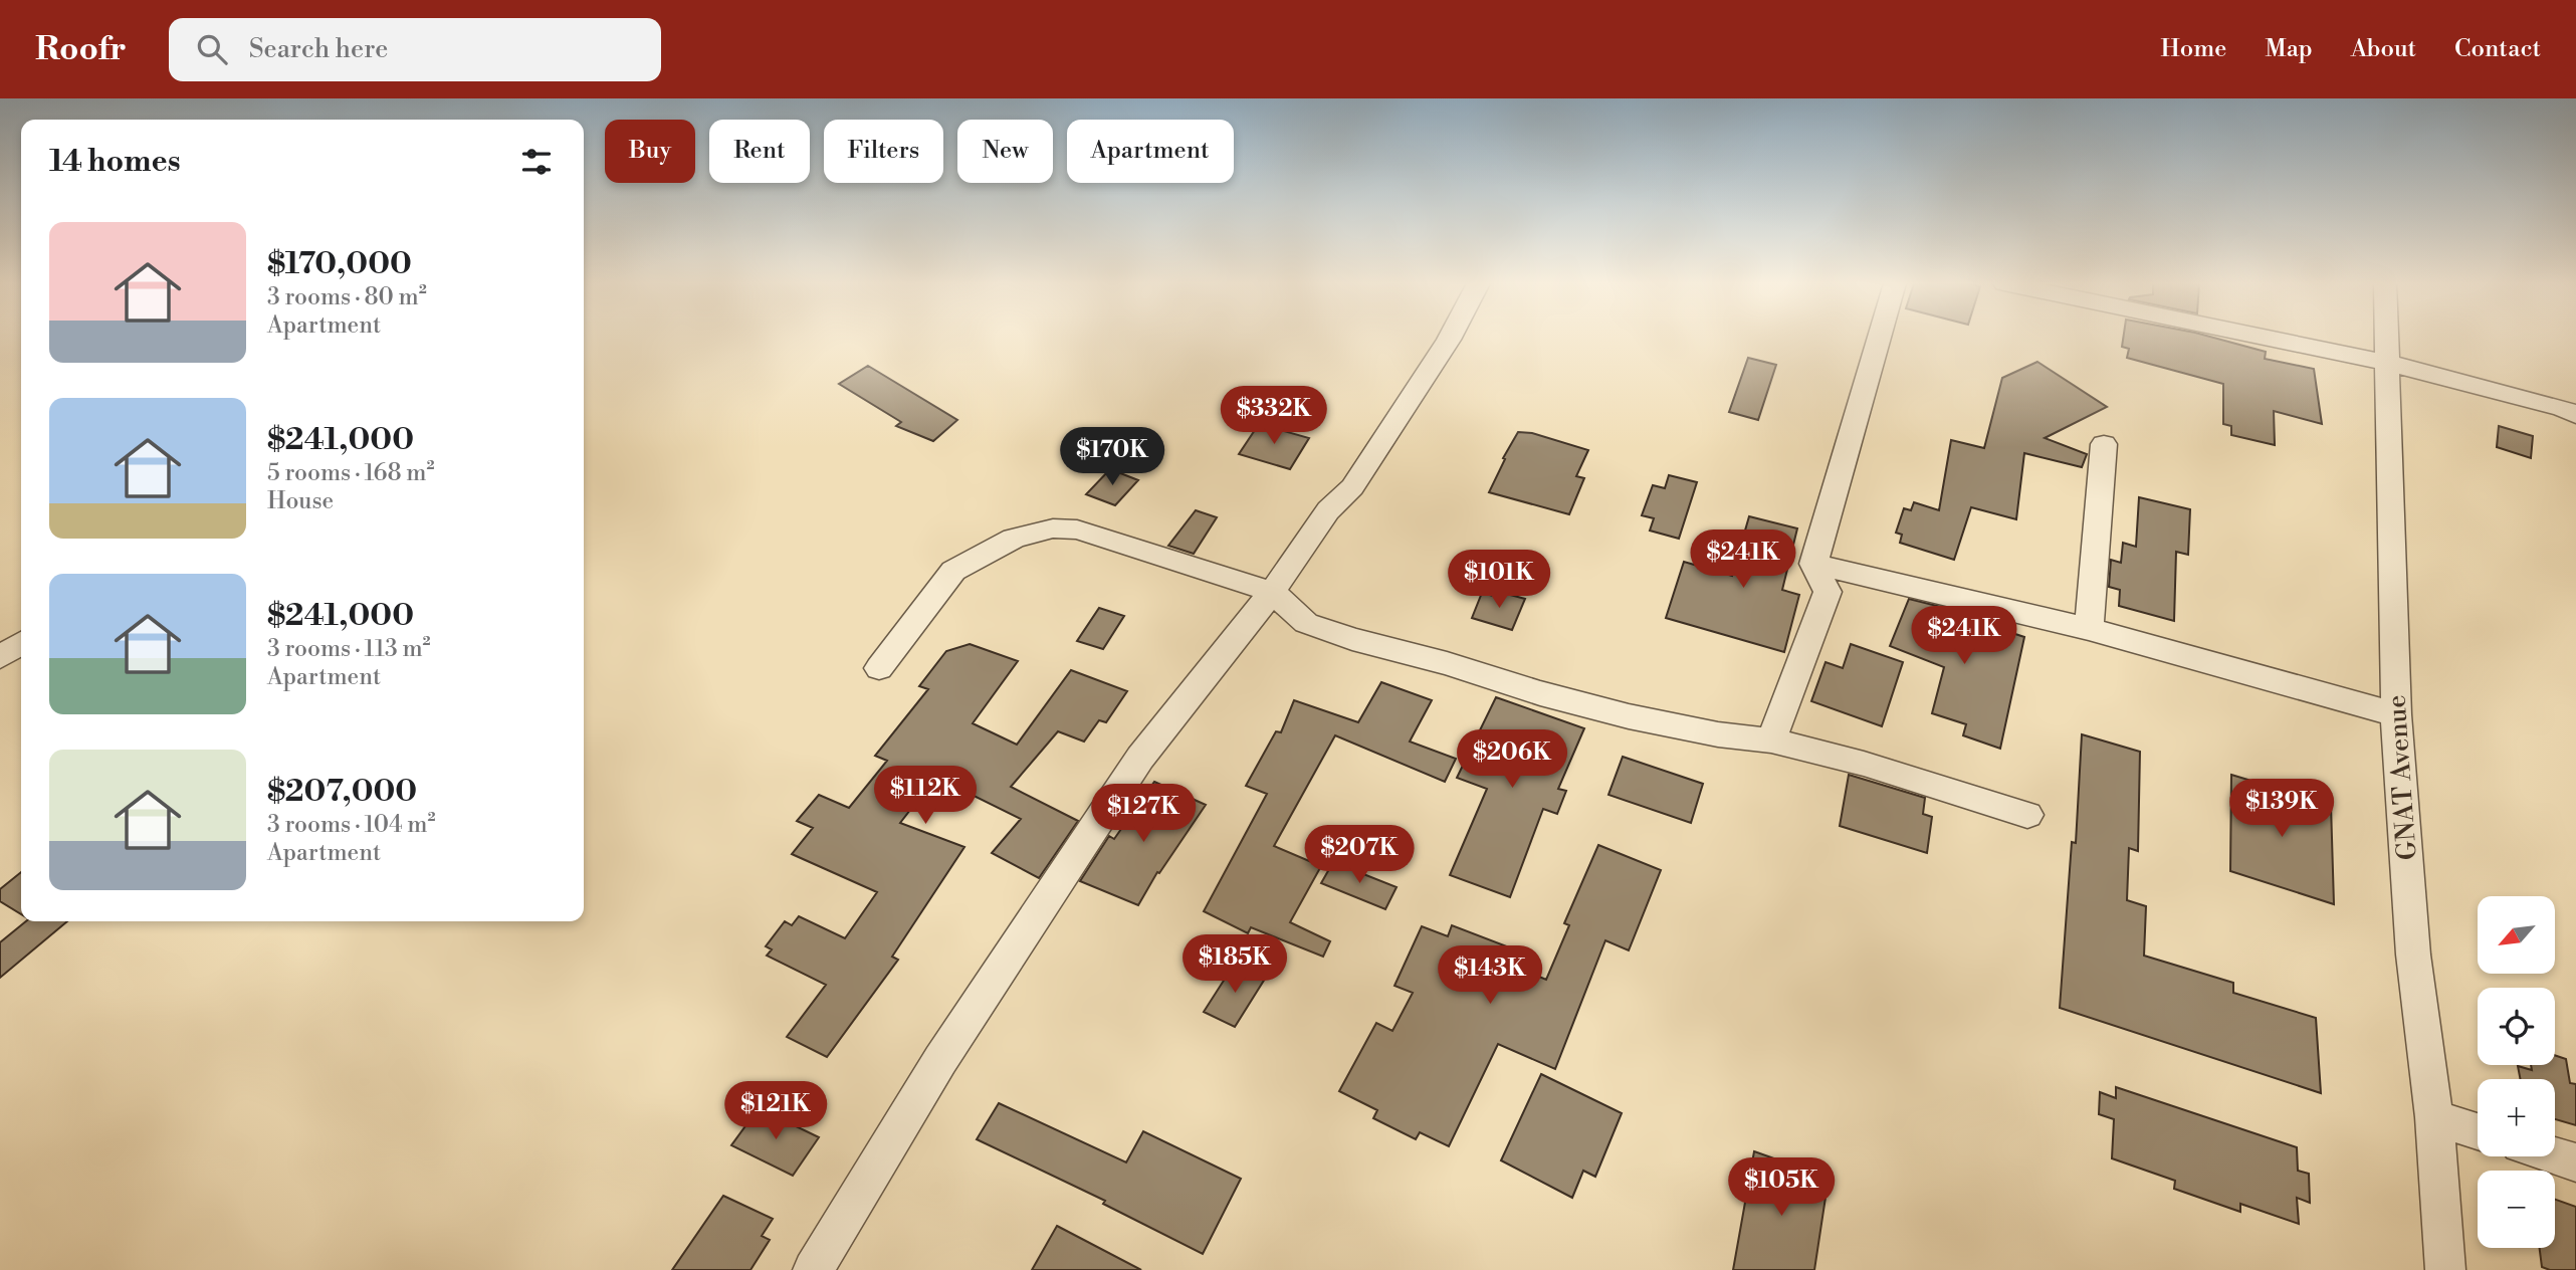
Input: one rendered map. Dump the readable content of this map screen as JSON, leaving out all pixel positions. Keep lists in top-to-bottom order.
{
  "streets": {
    "street": ["GNAT Avenue"]
  },
  "north": "bottom left",
  "page": {
    "header": "Roofr",
    "search": "Search here",
    "nav": [
      "Home",
      "Map",
      "About",
      "Contact"
    ],
    "chip": [
      "Buy",
      "Rent",
      "Filters",
      "New",
      "Apartment"
    ],
    "heading": "14 homes",
    "list": [
      {
        "name": "$170,000",
        "note": "3 rooms · 80 m² · Apartment"
      },
      {
        "name": "$241,000",
        "note": "5 rooms · 168 m² · House"
      },
      {
        "name": "$241,000",
        "note": "3 rooms · 113 m² · Apartment"
      },
      {
        "name": "$207,000",
        "note": "3 rooms · 104 m² · Apartment"
      }
    ],
    "price": [
      "$332K",
      "$170K",
      "$241K",
      "$101K",
      "$241K",
      "$206K",
      "$112K",
      "$139K",
      "$127K",
      "$207K",
      "$185K",
      "$143K",
      "$121K",
      "$105K"
    ],
    "map_buttons": ["+", "−"]
  }
}
